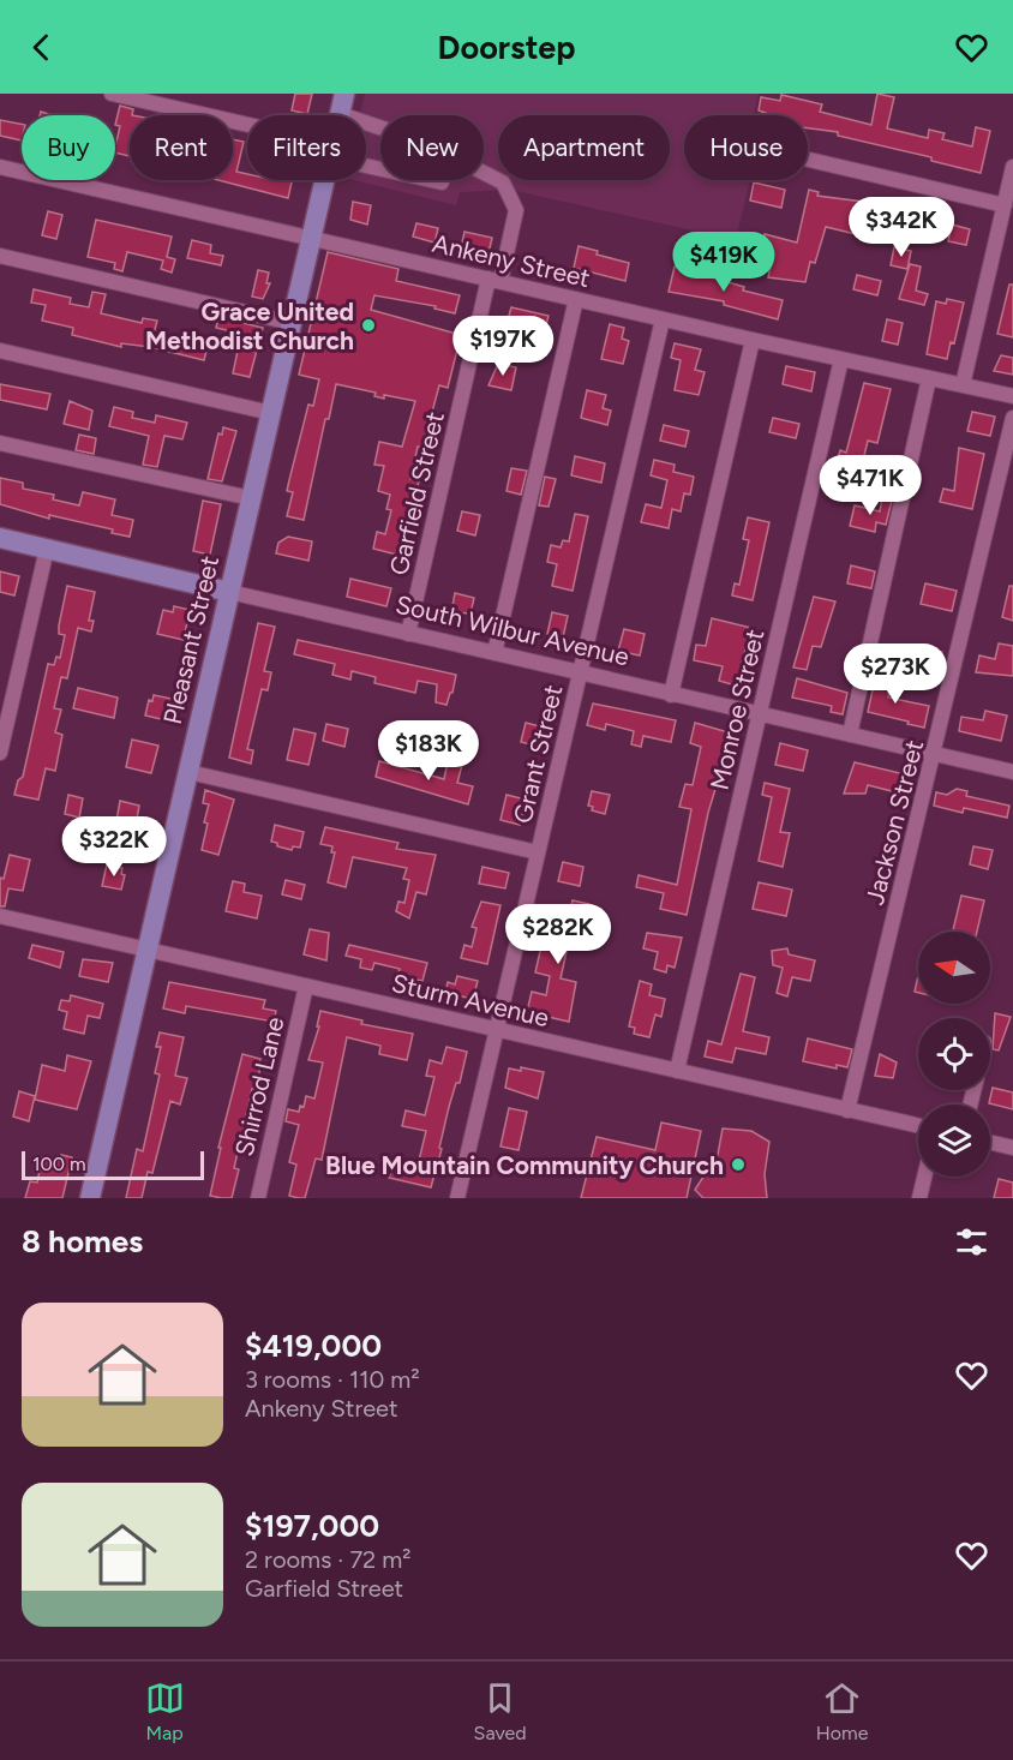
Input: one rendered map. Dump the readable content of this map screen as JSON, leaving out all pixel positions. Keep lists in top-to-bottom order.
{
  "streets": {
    "main road": ["South Wilbur Avenue", "Pleasant Street"],
    "street": [
      "Ankeny Street",
      "Garfield Street",
      "Monroe Street",
      "Grant Street",
      "Jackson Street",
      "Sturm Avenue",
      "Shirrod Lane"
    ]
  },
  "crossings": [
    ["Ankeny Street", "Garfield Street"],
    ["Ankeny Street", "Pleasant Street"],
    ["Ankeny Street", "Monroe Street"],
    ["Ankeny Street", "Grant Street"],
    ["Garfield Street", "South Wilbur Avenue"],
    ["Garfield Street", "Pleasant Street"],
    ["South Wilbur Avenue", "Pleasant Street"],
    ["South Wilbur Avenue", "Monroe Street"],
    ["South Wilbur Avenue", "Grant Street"],
    ["South Wilbur Avenue", "Jackson Street"],
    ["Pleasant Street", "Sturm Avenue"],
    ["Monroe Street", "Sturm Avenue"],
    ["Grant Street", "Sturm Avenue"],
    ["Jackson Street", "Sturm Avenue"],
    ["Sturm Avenue", "Shirrod Lane"]
  ],
  "places": ["Grace United Methodist Church", "Blue Mountain Community Church"],
  "scale_bar": "100 m",
  "north": "left",
  "page": {
    "header": "Doorstep",
    "chip": [
      "Buy",
      "Rent",
      "Filters",
      "New",
      "Apartment",
      "House"
    ],
    "price": [
      "$342K",
      "$419K",
      "$197K",
      "$471K",
      "$273K",
      "$183K",
      "$322K",
      "$282K"
    ],
    "scale": "100 m",
    "heading": "8 homes",
    "list": [
      {
        "name": "$419,000",
        "note": "3 rooms · 110 m² · Ankeny Street"
      },
      {
        "name": "$197,000",
        "note": "2 rooms · 72 m² · Garfield Street"
      }
    ],
    "tabs": ["Map", "Saved", "Home"]
  }
}
